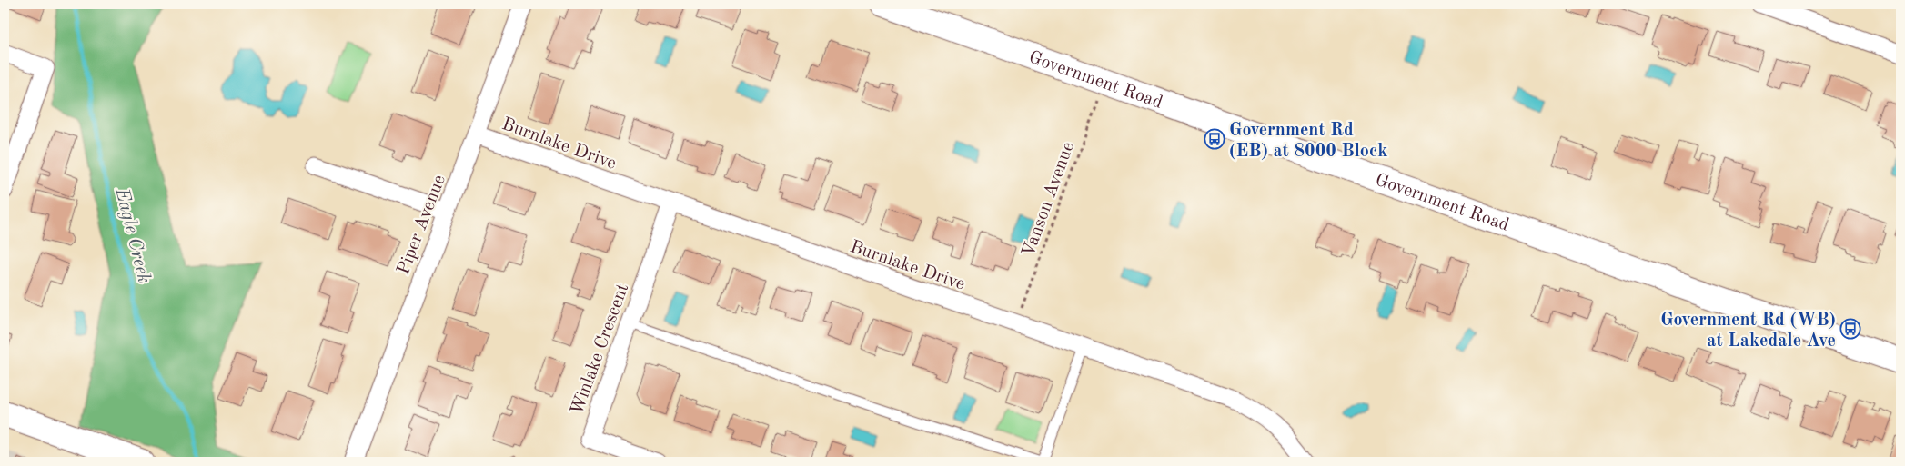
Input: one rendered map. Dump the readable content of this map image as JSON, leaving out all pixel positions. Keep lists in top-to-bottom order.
{
  "streets": {
    "street": [
      "Government Road",
      "Burnlake Drive",
      "Piper Avenue",
      "Winlake Crescent"
    ],
    "path": ["Vanson Avenue"]
  },
  "crossings": [
    ["Government Road", "Vanson Avenue"],
    ["Burnlake Drive", "Vanson Avenue"],
    ["Burnlake Drive", "Piper Avenue"],
    ["Burnlake Drive", "Winlake Crescent"]
  ],
  "water": ["Eagle Creek"],
  "places": {
    "bus stop": ["Government Rd (EB) at 8000 Block", "Government Rd (WB) at Lakedale Ave"]
  }
}
